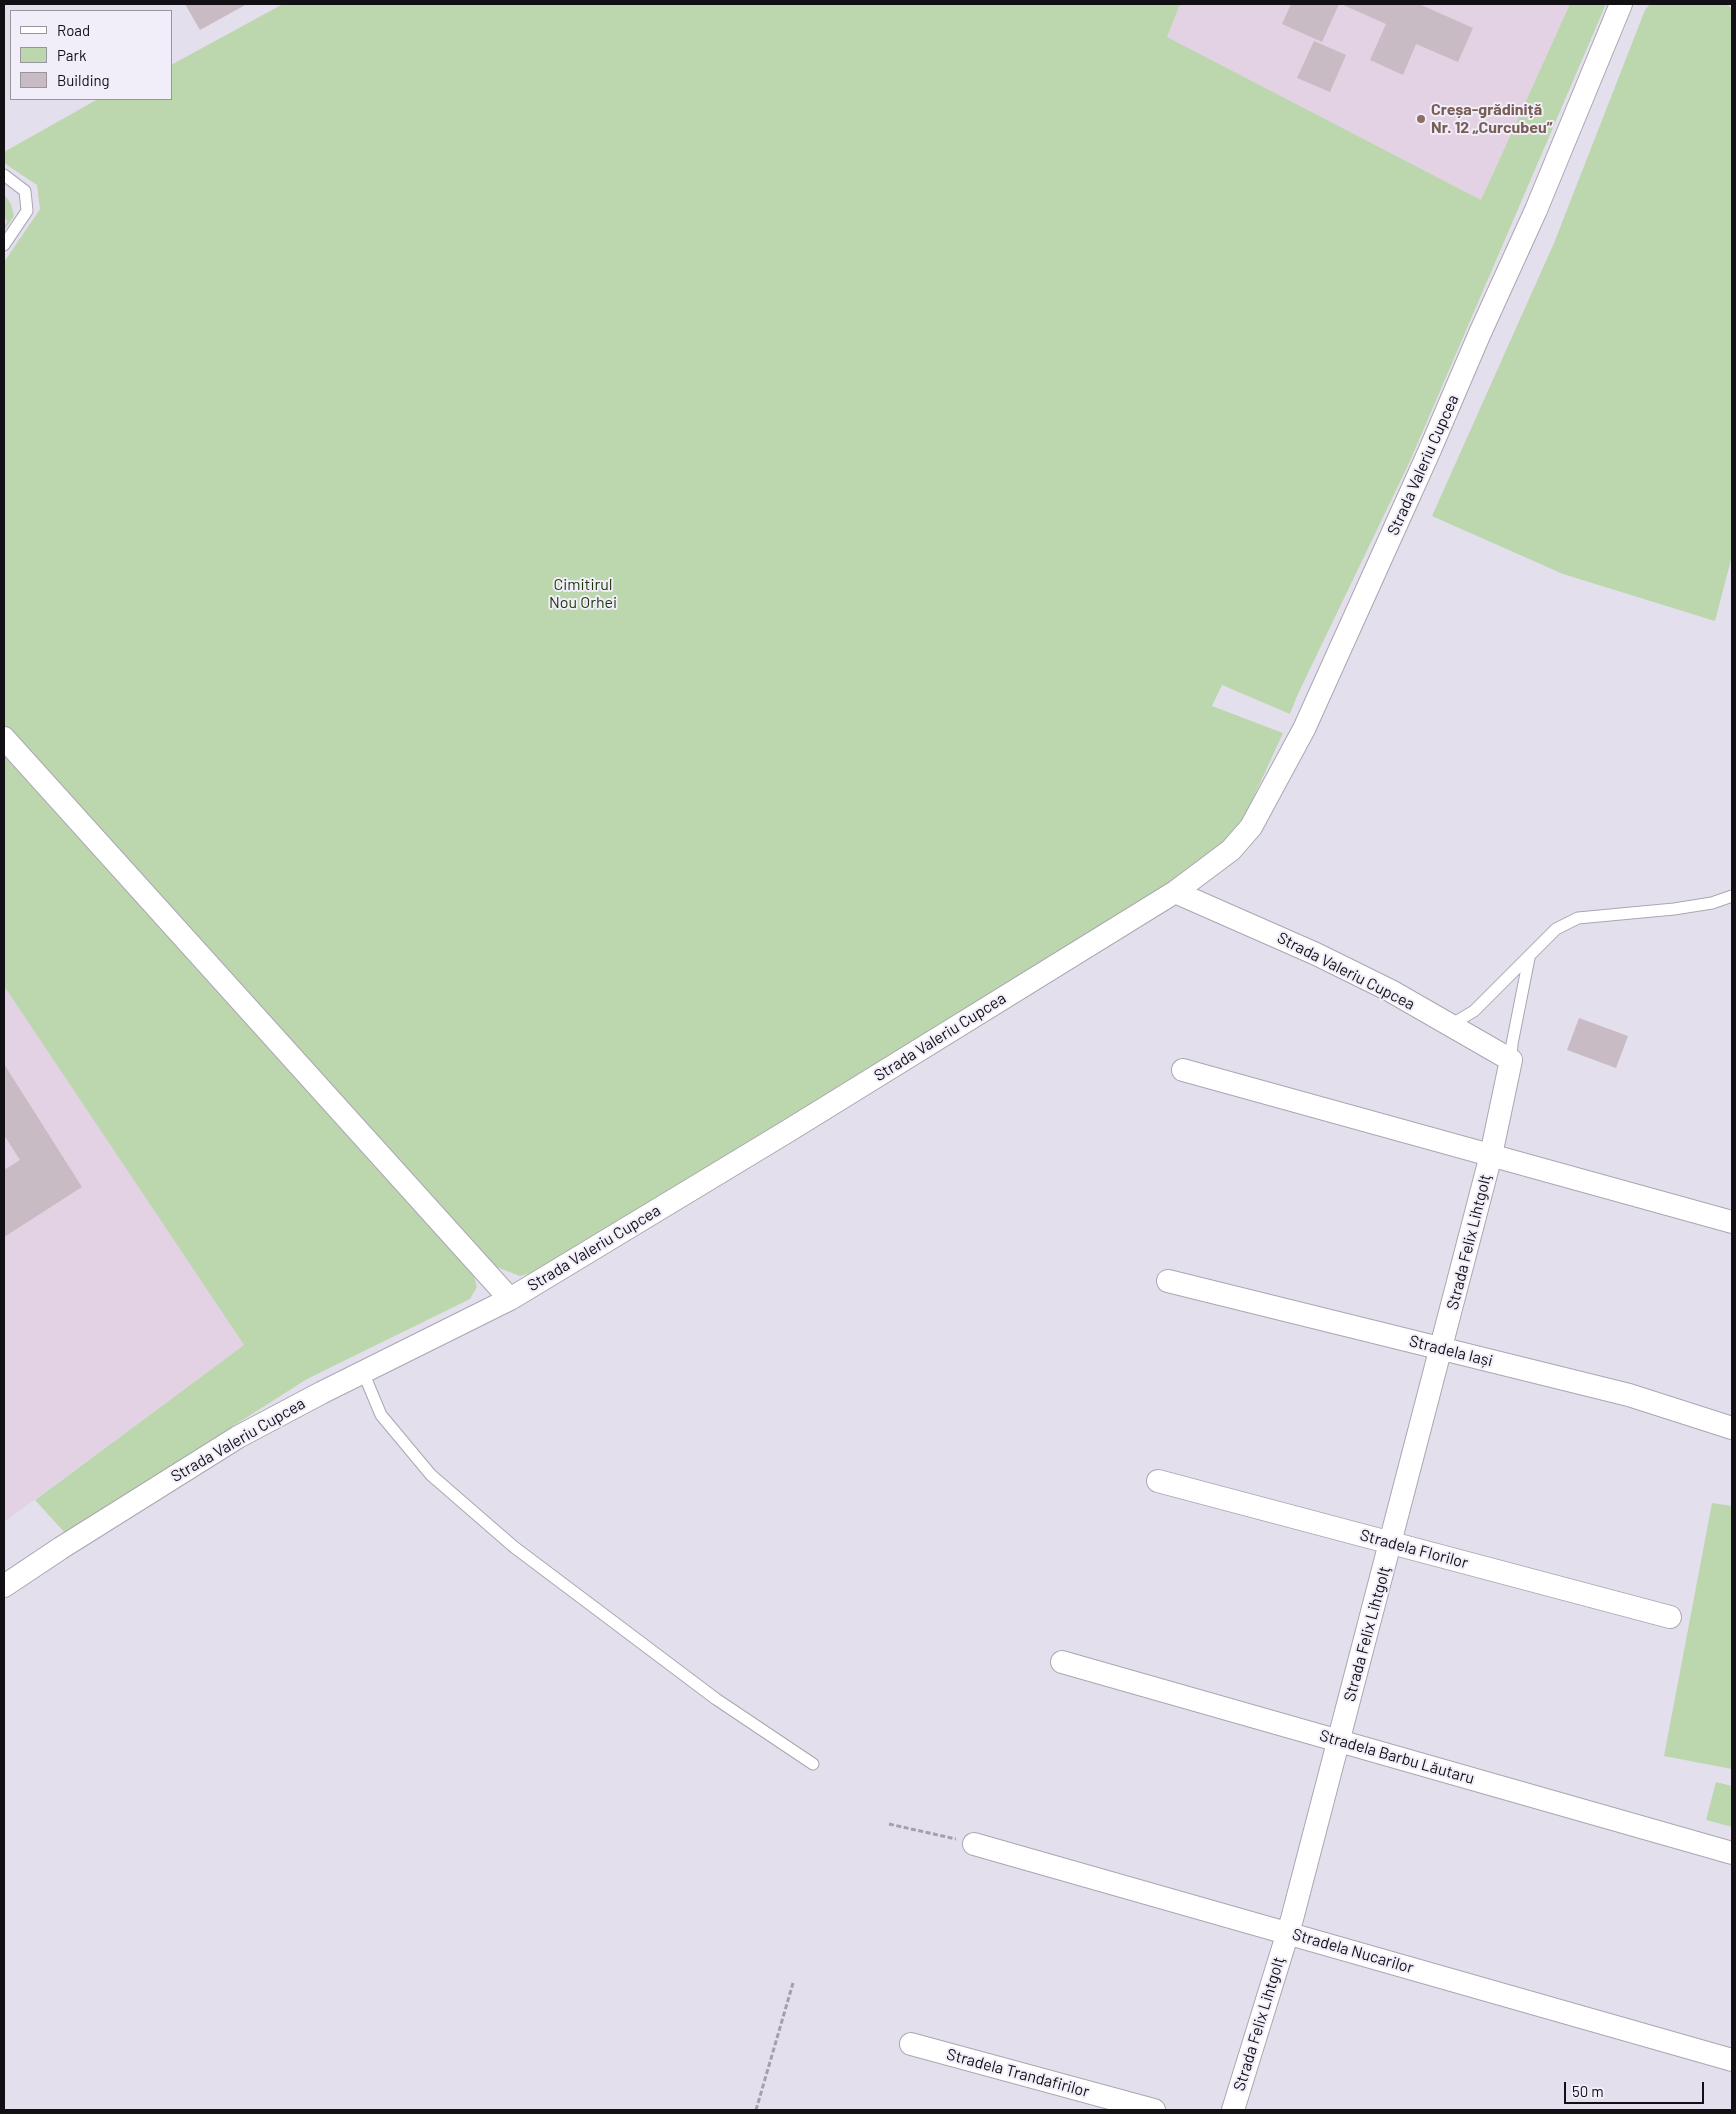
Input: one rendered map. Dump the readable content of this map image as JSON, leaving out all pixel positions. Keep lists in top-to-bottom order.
{
  "streets": {
    "street": [
      "Strada Valeriu Cupcea",
      "Strada Felix Lihtgolţ",
      "Stradela Iași",
      "Stradela Florilor",
      "Stradela Barbu Lăutaru",
      "Stradela Nucarilor",
      "Stradela Trandafirilor"
    ]
  },
  "crossings": [
    ["Strada Valeriu Cupcea", "Strada Felix Lihtgolţ"],
    ["Strada Felix Lihtgolţ", "Stradela Iași"],
    ["Strada Felix Lihtgolţ", "Stradela Florilor"],
    ["Strada Felix Lihtgolţ", "Stradela Barbu Lăutaru"],
    ["Strada Felix Lihtgolţ", "Stradela Nucarilor"]
  ],
  "parks": ["Cimitirul Nou Orhei"],
  "places": ["Creșa-grădiniță Nr. 12 „Curcubeu”"],
  "legend": ["Road", "Park", "Building"],
  "scale_bar": "50 m"
}
